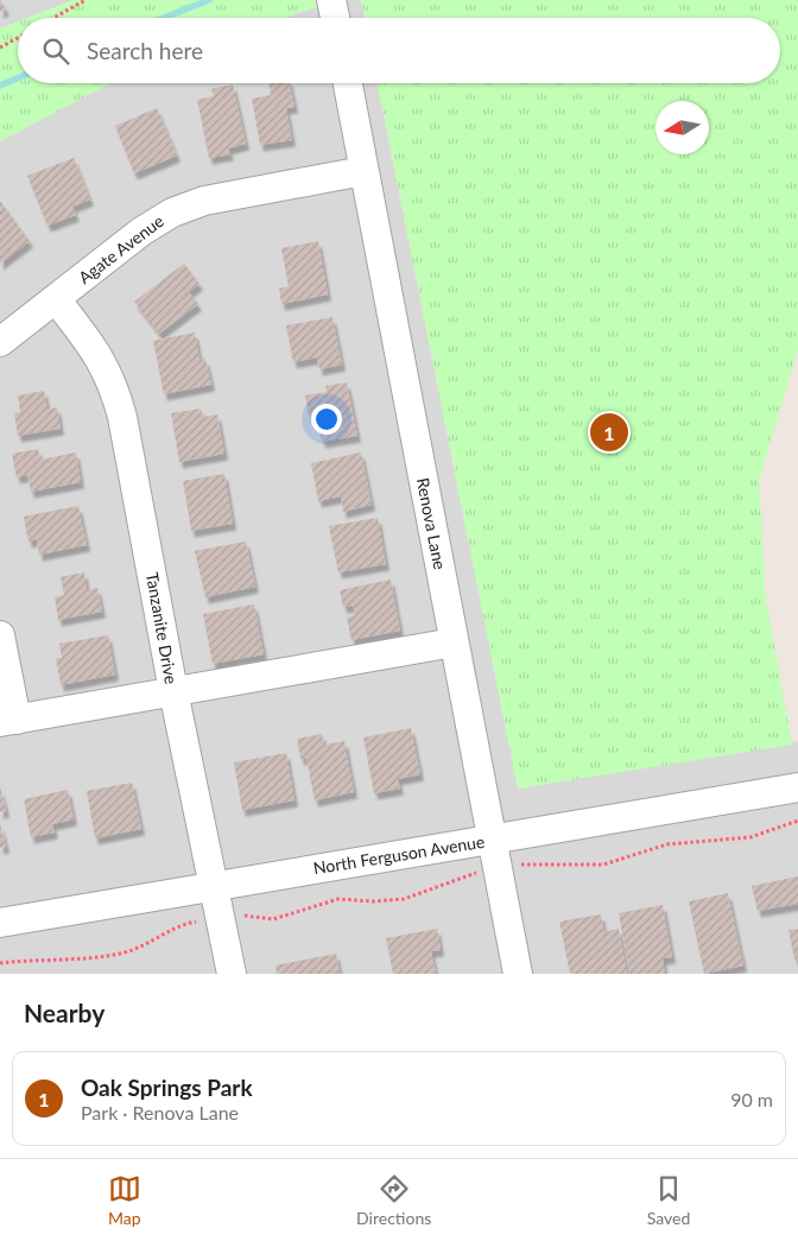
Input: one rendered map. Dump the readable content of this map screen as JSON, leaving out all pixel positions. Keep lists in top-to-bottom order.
{
  "streets": {
    "street": [
      "Agate Avenue",
      "Renova Lane",
      "Tanzanite Drive",
      "North Ferguson Avenue"
    ]
  },
  "crossings": [
    ["Agate Avenue", "Renova Lane"],
    ["Agate Avenue", "Tanzanite Drive"],
    ["Renova Lane", "North Ferguson Avenue"],
    ["Tanzanite Drive", "North Ferguson Avenue"]
  ],
  "north": "left",
  "page": {
    "search": "Search here",
    "pins": "1",
    "heading": "Nearby",
    "list": [
      {
        "mark": "1",
        "name": "Oak Springs Park",
        "note": "Park · Renova Lane",
        "value": "90 m"
      }
    ],
    "nav": ["Map", "Directions", "Saved"]
  }
}
